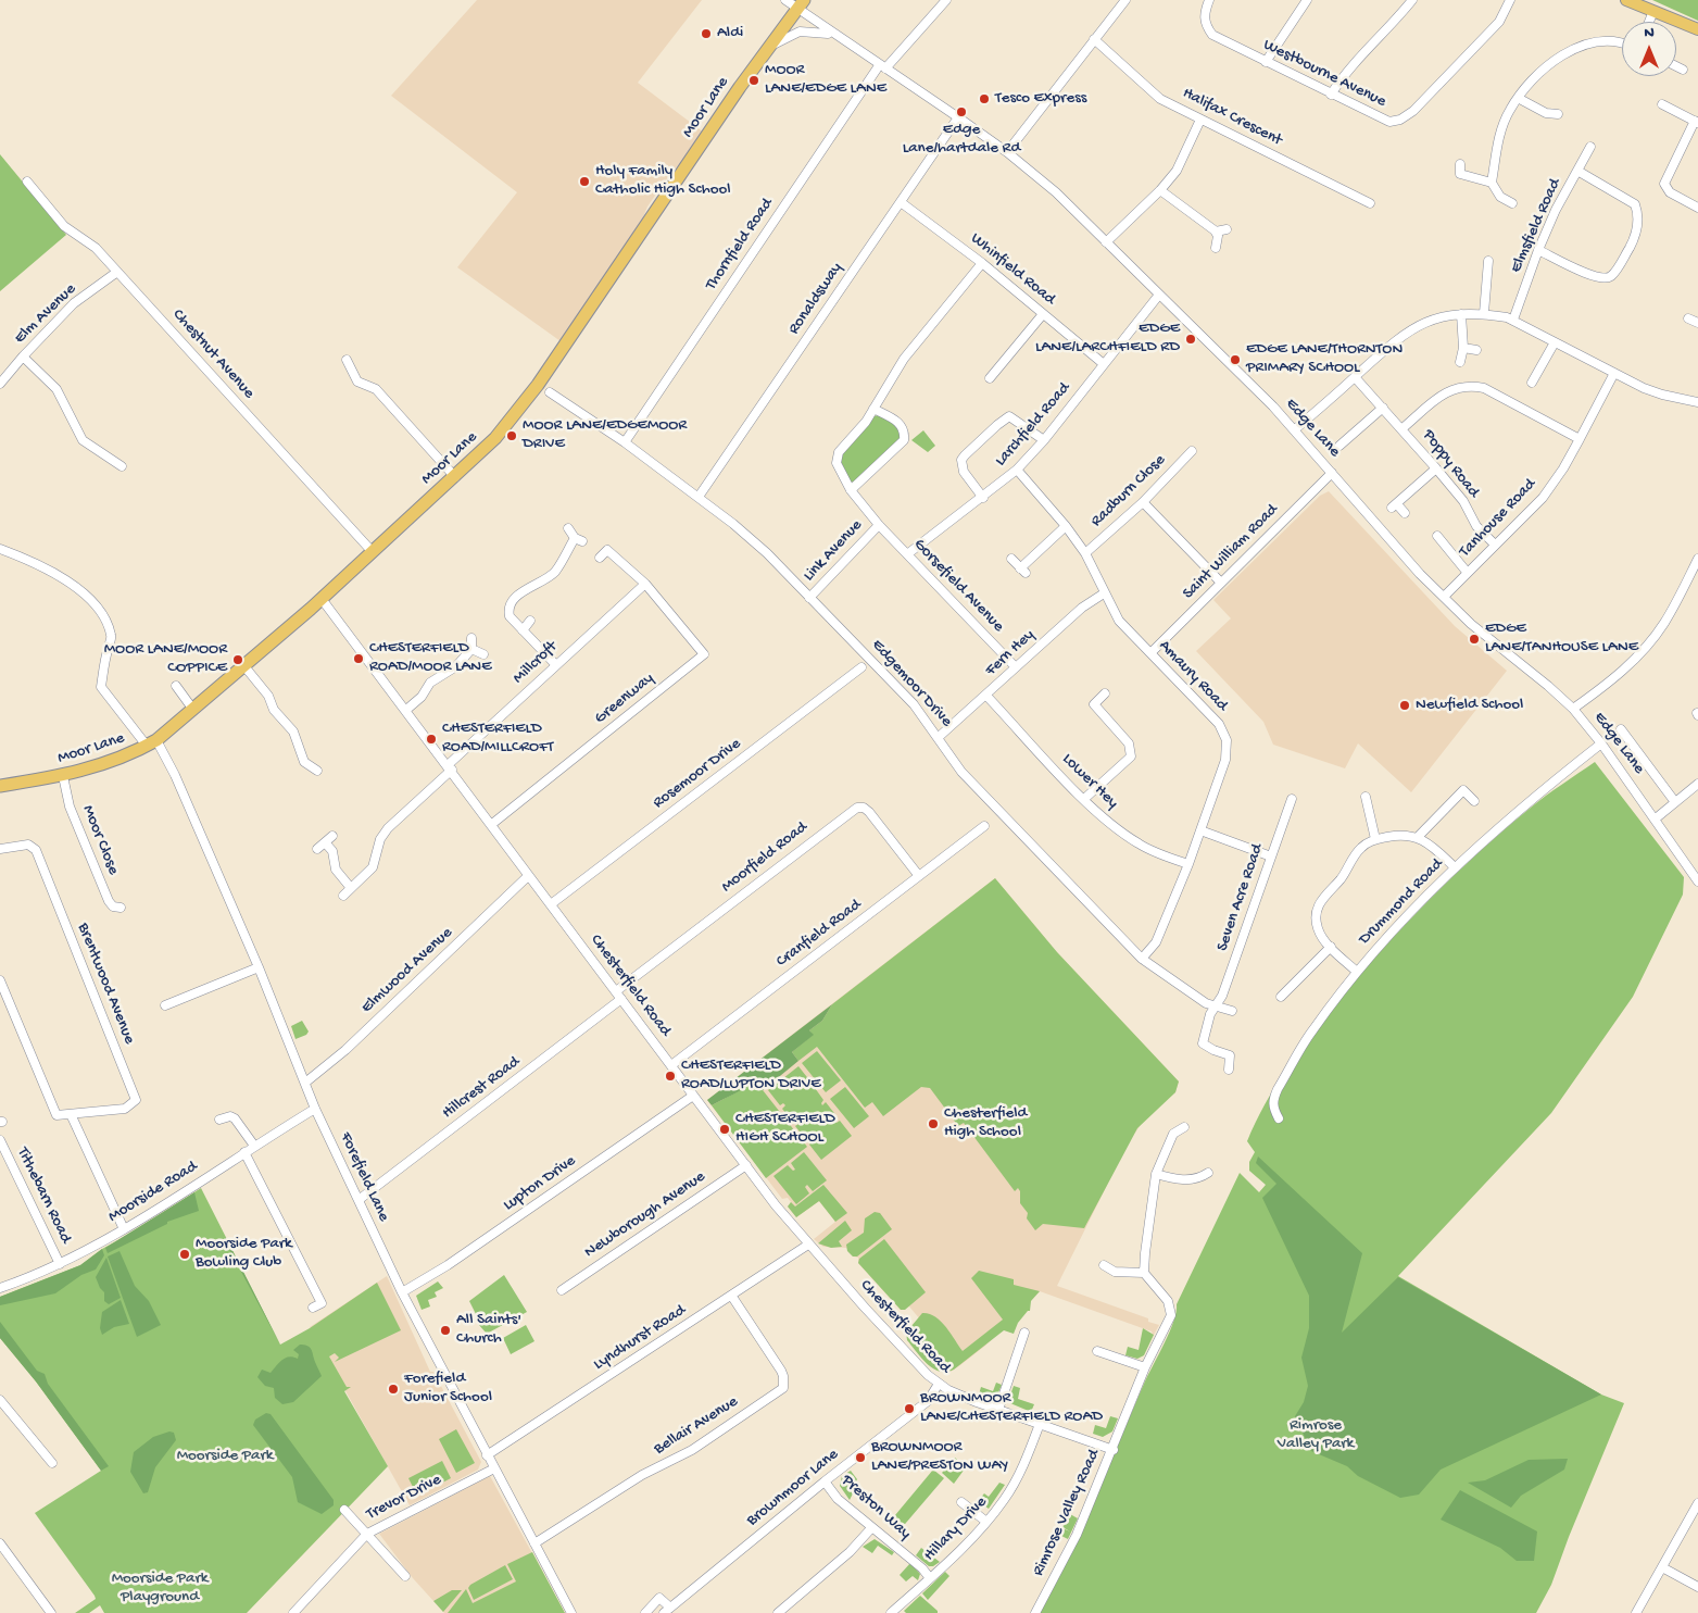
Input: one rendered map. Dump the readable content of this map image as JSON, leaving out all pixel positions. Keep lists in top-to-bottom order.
{
  "streets": {
    "highway": ["Moor Lane"],
    "street": [
      "Westbourne Avenue",
      "Halifax Crescent",
      "Elmsfield Road",
      "Thornfield Road",
      "Whinfield Road",
      "Ronaldsway",
      "Elm Avenue",
      "Chestnut Avenue",
      "Larchfield Road",
      "Edge Lane",
      "Poppy Road",
      "Radburn Close",
      "Tanhouse Road",
      "Link Avenue",
      "Saint William Road",
      "Gorsefield Avenue",
      "Fern Hey",
      "Millcroft",
      "Amaury Road",
      "Edgemoor Drive",
      "Greenway",
      "Rosemoor Drive",
      "Lower Hey",
      "Moor Close",
      "Moorfield Road",
      "Seven Acre Road",
      "Drummond Road",
      "Cranfield Road",
      "Elmwood Avenue",
      "Brentwood Avenue",
      "Chesterfield Road",
      "Hillcrest Road",
      "Forefield Lane",
      "Lupton Drive",
      "Moorside Road",
      "Tithebarn Road",
      "Newborough Avenue",
      "Lyndhurst Road",
      "Bellair Avenue",
      "Brownmoor Lane",
      "Trevor Drive",
      "Preston Way",
      "Rimrose Valley Road",
      "Hillary Drive"
    ]
  },
  "crossings": [
    ["Moor Lane", "Chestnut Avenue"],
    ["Moor Lane", "Edge Lane"],
    ["Moor Lane", "Moor Close"],
    ["Moor Lane", "Chesterfield Road"],
    ["Moor Lane", "Forefield Lane"],
    ["Thornfield Road", "Edge Lane"],
    ["Thornfield Road", "Edgemoor Drive"],
    ["Whinfield Road", "Ronaldsway"],
    ["Whinfield Road", "Larchfield Road"],
    ["Ronaldsway", "Edge Lane"],
    ["Ronaldsway", "Edgemoor Drive"],
    ["Elm Avenue", "Chestnut Avenue"],
    ["Larchfield Road", "Edge Lane"],
    ["Larchfield Road", "Gorsefield Avenue"],
    ["Larchfield Road", "Amaury Road"],
    ["Edge Lane", "Tanhouse Road"],
    ["Edge Lane", "Saint William Road"],
    ["Edge Lane", "Drummond Road"],
    ["Poppy Road", "Tanhouse Road"],
    ["Radburn Close", "Amaury Road"],
    ["Link Avenue", "Gorsefield Avenue"],
    ["Link Avenue", "Edgemoor Drive"],
    ["Saint William Road", "Amaury Road"],
    ["Gorsefield Avenue", "Fern Hey"],
    ["Fern Hey", "Amaury Road"],
    ["Fern Hey", "Edgemoor Drive"],
    ["Fern Hey", "Lower Hey"],
    ["Millcroft", "Greenway"],
    ["Millcroft", "Chesterfield Road"],
    ["Amaury Road", "Edgemoor Drive"],
    ["Amaury Road", "Lower Hey"],
    ["Edgemoor Drive", "Seven Acre Road"],
    ["Greenway", "Chesterfield Road"],
    ["Rosemoor Drive", "Chesterfield Road"],
    ["Moorfield Road", "Cranfield Road"],
    ["Moorfield Road", "Chesterfield Road"],
    ["Cranfield Road", "Chesterfield Road"],
    ["Elmwood Avenue", "Chesterfield Road"],
    ["Elmwood Avenue", "Forefield Lane"],
    ["Chesterfield Road", "Hillcrest Road"],
    ["Chesterfield Road", "Lupton Drive"],
    ["Chesterfield Road", "Newborough Avenue"],
    ["Chesterfield Road", "Lyndhurst Road"],
    ["Chesterfield Road", "Brownmoor Lane"],
    ["Chesterfield Road", "Rimrose Valley Road"],
    ["Chesterfield Road", "Hillary Drive"],
    ["Hillcrest Road", "Forefield Lane"],
    ["Forefield Lane", "Lupton Drive"],
    ["Forefield Lane", "Moorside Road"],
    ["Forefield Lane", "Lyndhurst Road"],
    ["Forefield Lane", "Bellair Avenue"],
    ["Forefield Lane", "Trevor Drive"],
    ["Moorside Road", "Tithebarn Road"],
    ["Lyndhurst Road", "Bellair Avenue"],
    ["Brownmoor Lane", "Preston Way"],
    ["Preston Way", "Hillary Drive"]
  ],
  "parks": ["Rimrose Valley Park", "Moorside Park", "Moorside Park Playground"],
  "places": [
    "Aldi",
    "MOOR LANE/EDGE LANE",
    "Tesco Express",
    "Edge Lane/hartdale Rd",
    "Holy Family Catholic High School",
    "EDGE LANE/LARCHFIELD RD",
    "EDGE LANE/THORNTON PRIMARY SCHOOL",
    "MOOR LANE/EDGEMOOR DRIVE",
    "EDGE LANE/TANHOUSE LANE",
    "CHESTERFIELD ROAD/MOOR LANE",
    "MOOR LANE/MOOR COPPICE",
    "Newfield School",
    "CHESTERFIELD ROAD/MILLCROFT",
    "CHESTERFIELD ROAD/LUPTON DRIVE",
    "Chesterfield High School",
    "CHESTERFIELD HIGH SCHOOL",
    "Moorside Park Bowling Club",
    "All Saints' Church",
    "Forefield Junior School",
    "BROWNMOOR LANE/CHESTERFIELD ROAD",
    "BROWNMOOR LANE/PRESTON WAY"
  ],
  "north": "top"
}
